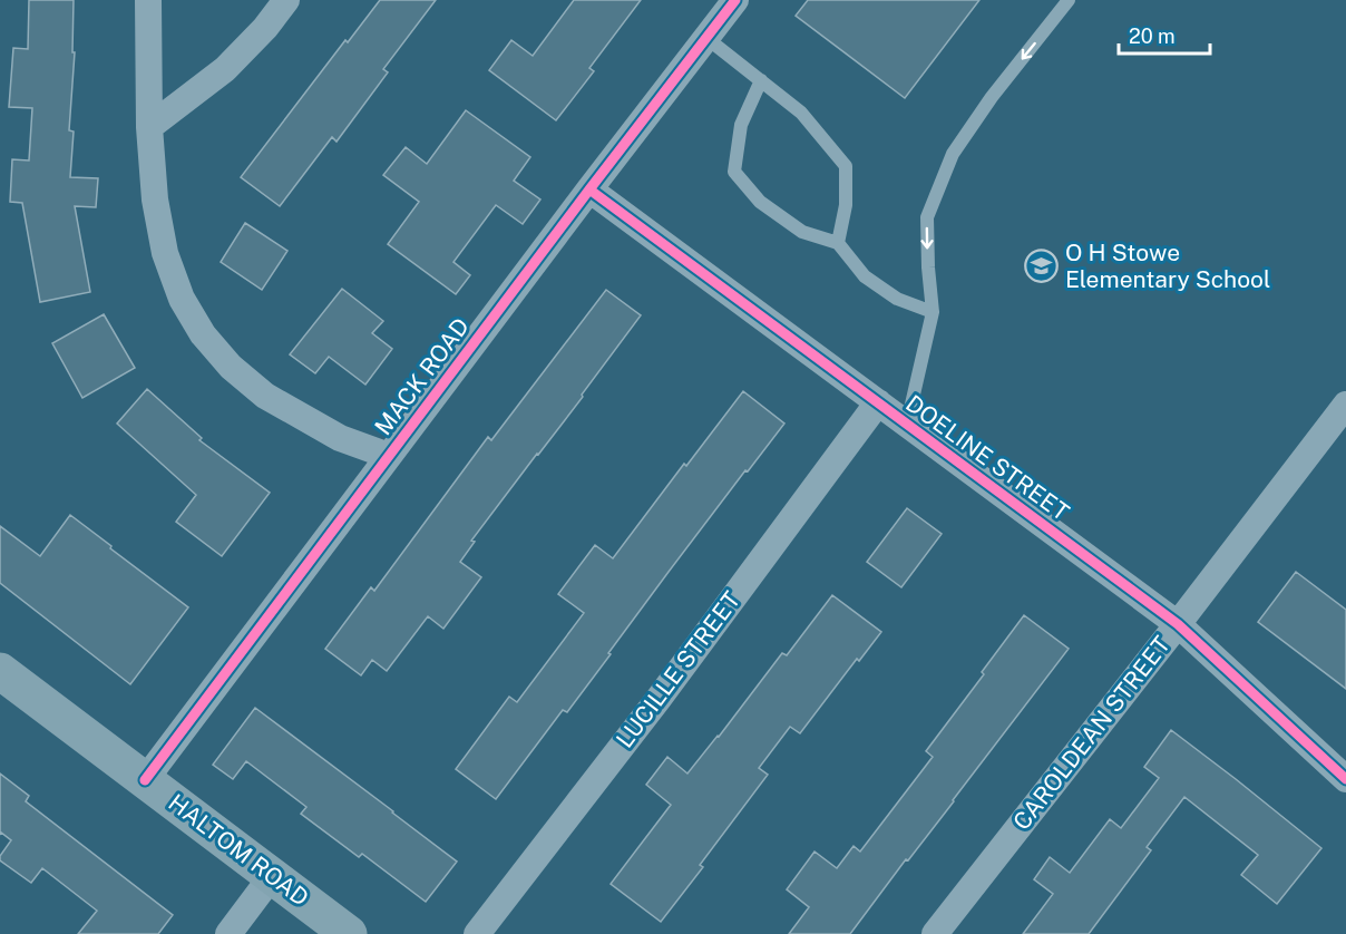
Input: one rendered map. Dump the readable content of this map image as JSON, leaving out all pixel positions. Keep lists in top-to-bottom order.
{
  "streets": {
    "main road": ["HALTOM ROAD"],
    "street": [
      "MACK ROAD",
      "DOELINE STREET",
      "LUCILLE STREET",
      "CAROLDEAN STREET"
    ]
  },
  "crossings": [
    ["MACK ROAD", "DOELINE STREET"],
    ["MACK ROAD", "HALTOM ROAD"],
    ["DOELINE STREET", "LUCILLE STREET"],
    ["DOELINE STREET", "CAROLDEAN STREET"]
  ],
  "places": {
    "school or university": ["O H Stowe Elementary School"]
  },
  "scale_bar": "20 m"
}
